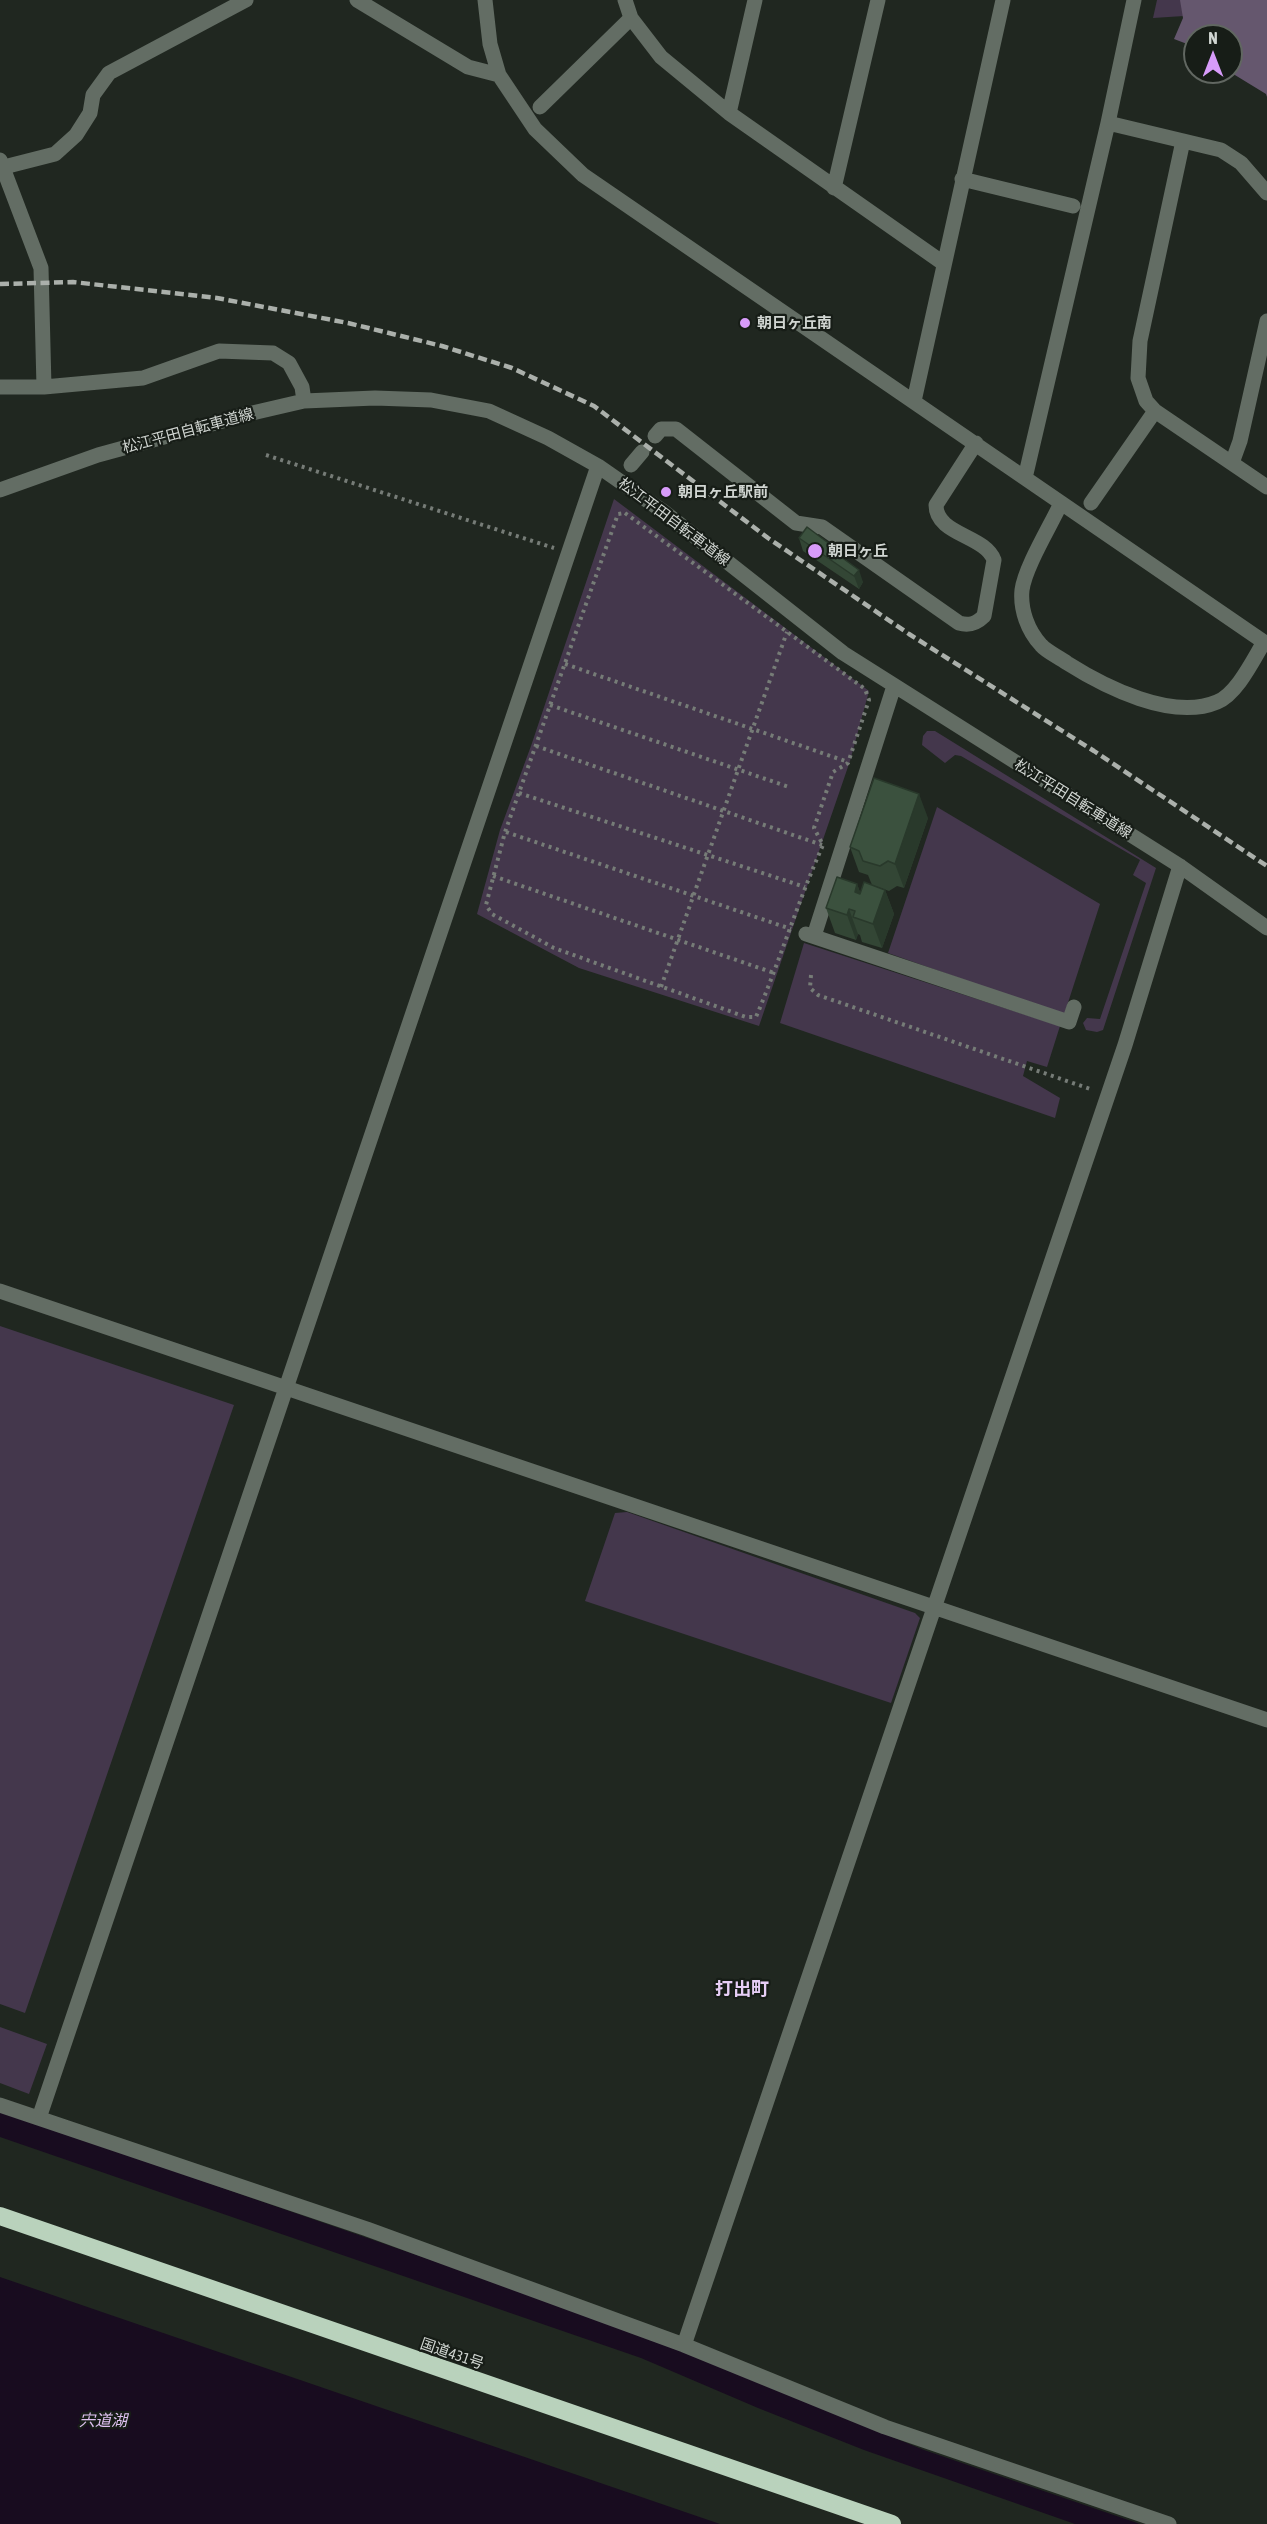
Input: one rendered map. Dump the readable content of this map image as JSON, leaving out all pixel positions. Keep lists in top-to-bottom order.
{
  "streets": {
    "highway": ["国道431号"],
    "street": ["松江平田自転車道線"]
  },
  "districts": ["打出町"],
  "water": ["宍道湖"],
  "places": ["朝日ヶ丘南", "朝日ヶ丘駅前", "朝日ヶ丘"],
  "north": "top"
}
